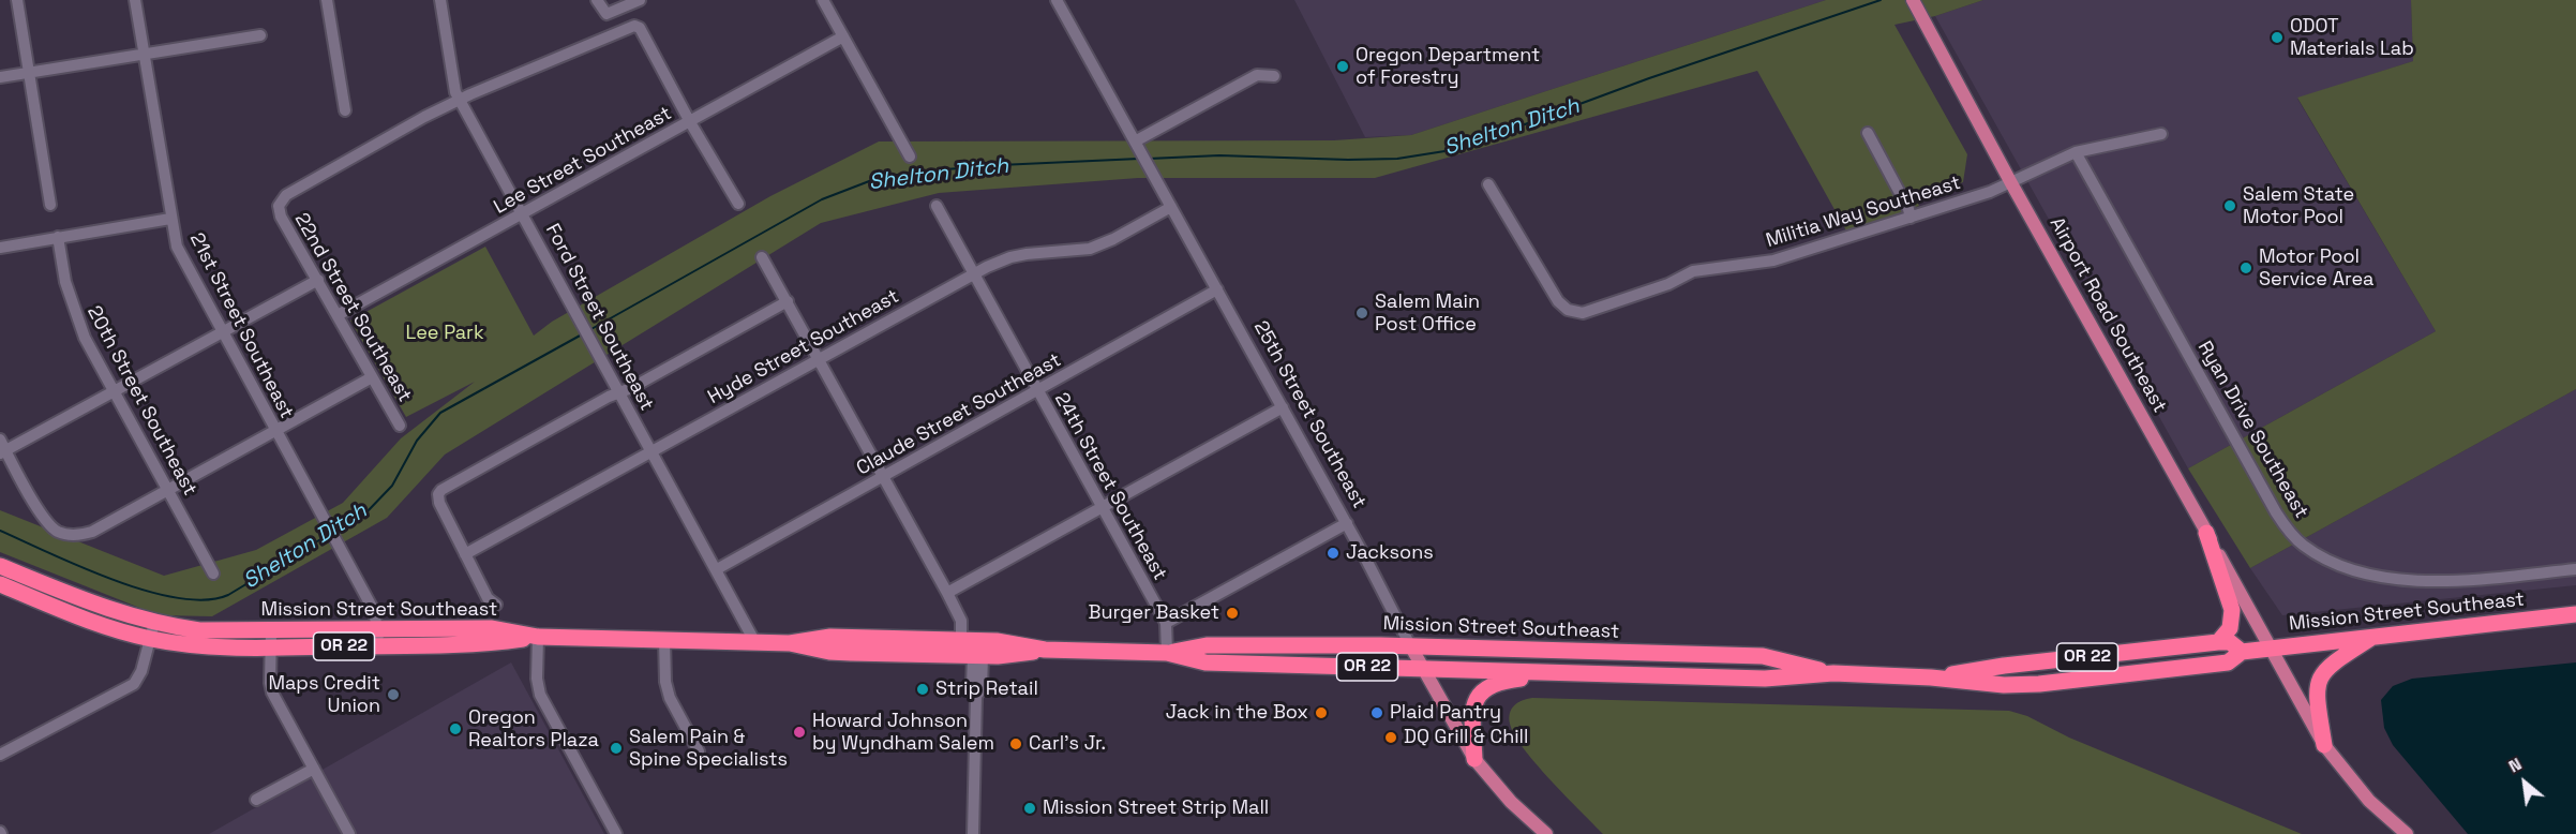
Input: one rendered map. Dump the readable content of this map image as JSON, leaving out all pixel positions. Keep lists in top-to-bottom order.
{
  "streets": {
    "highway": ["Mission Street Southeast", "OR 22"],
    "main road": ["Airport Road Southeast", "25th Street Southeast"],
    "street": [
      "Lee Street Southeast",
      "Militia Way Southeast",
      "22nd Street Southeast",
      "Ford Street Southeast",
      "21st Street Southeast",
      "Hyde Street Southeast",
      "20th Street Southeast",
      "Claude Street Southeast",
      "Ryan Drive Southeast",
      "24th Street Southeast"
    ]
  },
  "crossings": [
    ["Lee Street Southeast", "22nd Street Southeast"],
    ["Lee Street Southeast", "Ford Street Southeast"],
    ["Militia Way Southeast", "Airport Road Southeast"],
    ["Militia Way Southeast", "Ryan Drive Southeast"],
    ["22nd Street Southeast", "Ford Street Southeast"],
    ["Airport Road Southeast", "Mission Street Southeast"],
    ["Airport Road Southeast", "OR 22"],
    ["Ford Street Southeast", "Hyde Street Southeast"],
    ["Ford Street Southeast", "Claude Street Southeast"],
    ["Ford Street Southeast", "Mission Street Southeast"],
    ["21st Street Southeast", "Mission Street Southeast"],
    ["Hyde Street Southeast", "25th Street Southeast"],
    ["Hyde Street Southeast", "24th Street Southeast"],
    ["Claude Street Southeast", "25th Street Southeast"],
    ["Claude Street Southeast", "24th Street Southeast"],
    ["25th Street Southeast", "Mission Street Southeast"],
    ["24th Street Southeast", "Mission Street Southeast"],
    ["Mission Street Southeast", "OR 22"]
  ],
  "water": ["Shelton Ditch"],
  "parks": ["Lee Park"],
  "places": [
    "ODOT Materials Lab",
    "Oregon Department of Forestry",
    "Salem State Motor Pool",
    "Motor Pool Service Area",
    "Salem Main Post Office",
    "Jacksons",
    "Burger Basket",
    "Strip Retail",
    "Maps Credit Union",
    "Jack in the Box",
    "Plaid Pantry",
    "Oregon Realtors Plaza",
    "Howard Johnson by Wyndham Salem",
    "DQ Grill & Chill",
    "Carl's Jr.",
    "Salem Pain & Spine Specialists",
    "Mission Street Strip Mall"
  ],
  "north": "top left"
}
